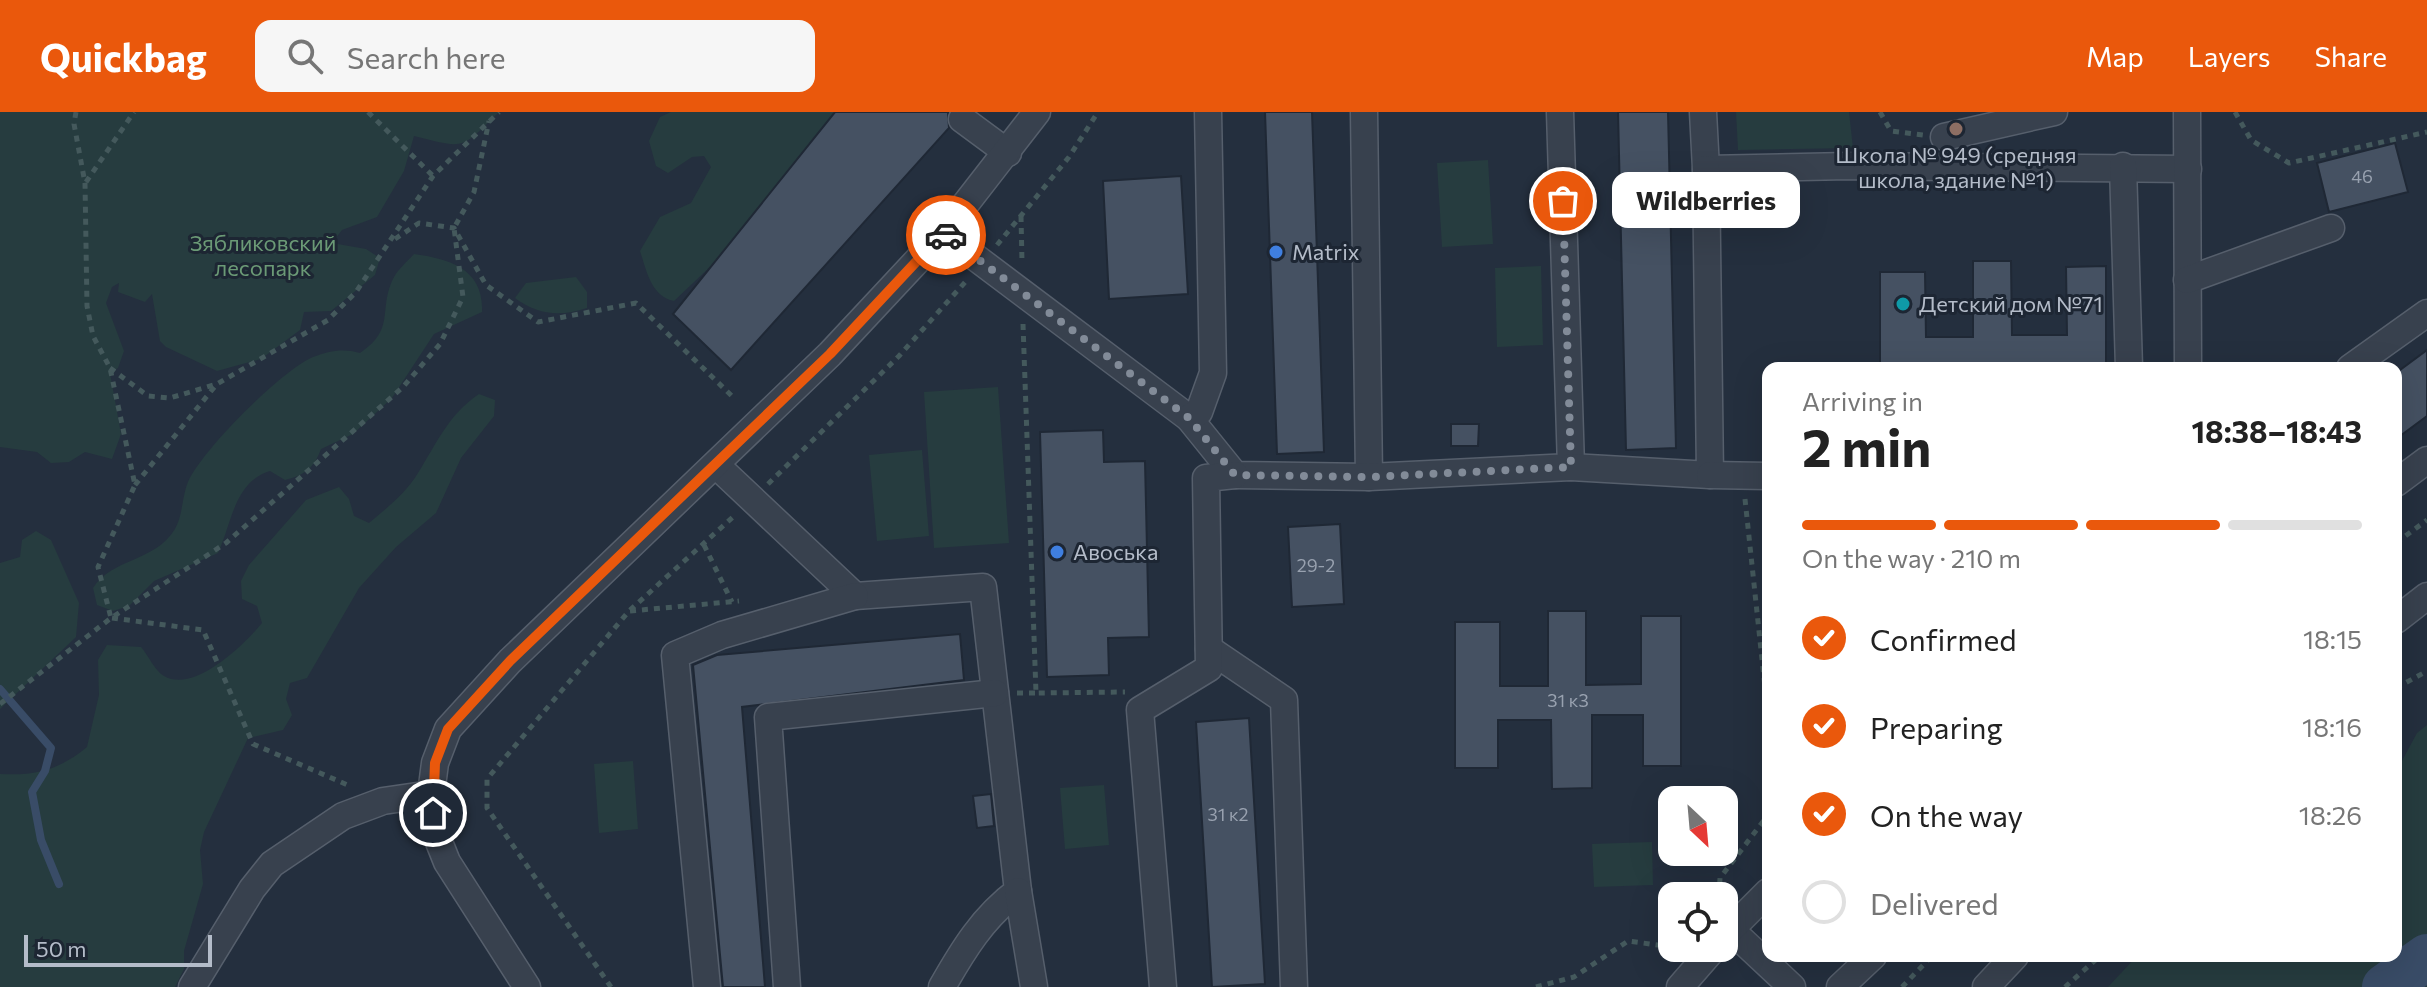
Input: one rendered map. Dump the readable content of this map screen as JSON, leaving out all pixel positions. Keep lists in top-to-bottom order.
{
  "parks": ["Зябликовский лесопарк"],
  "places": [
    "Школа № 949 (средняя школа, здание №1)",
    "Wildberries",
    "Matrix",
    "Детский дом №71",
    "Авоська"
  ],
  "house_numbers": [
    "46",
    "29-2",
    "31 к3",
    "31 к2"
  ],
  "scale_bar": "50 m",
  "north": "bottom right",
  "page": {
    "header": "Quickbag",
    "search": "Search here",
    "nav": ["Map", "Layers", "Share"],
    "bubble": "Wildberries",
    "heading": ["2 min", "Arriving in", "18:38–18:43"],
    "bar": "On the way · 210 m",
    "list": [
      ["Confirmed", "18:15"],
      ["Preparing", "18:16"],
      ["On the way", "18:26"],
      "Delivered"
    ],
    "scale": "50 m"
  }
}
